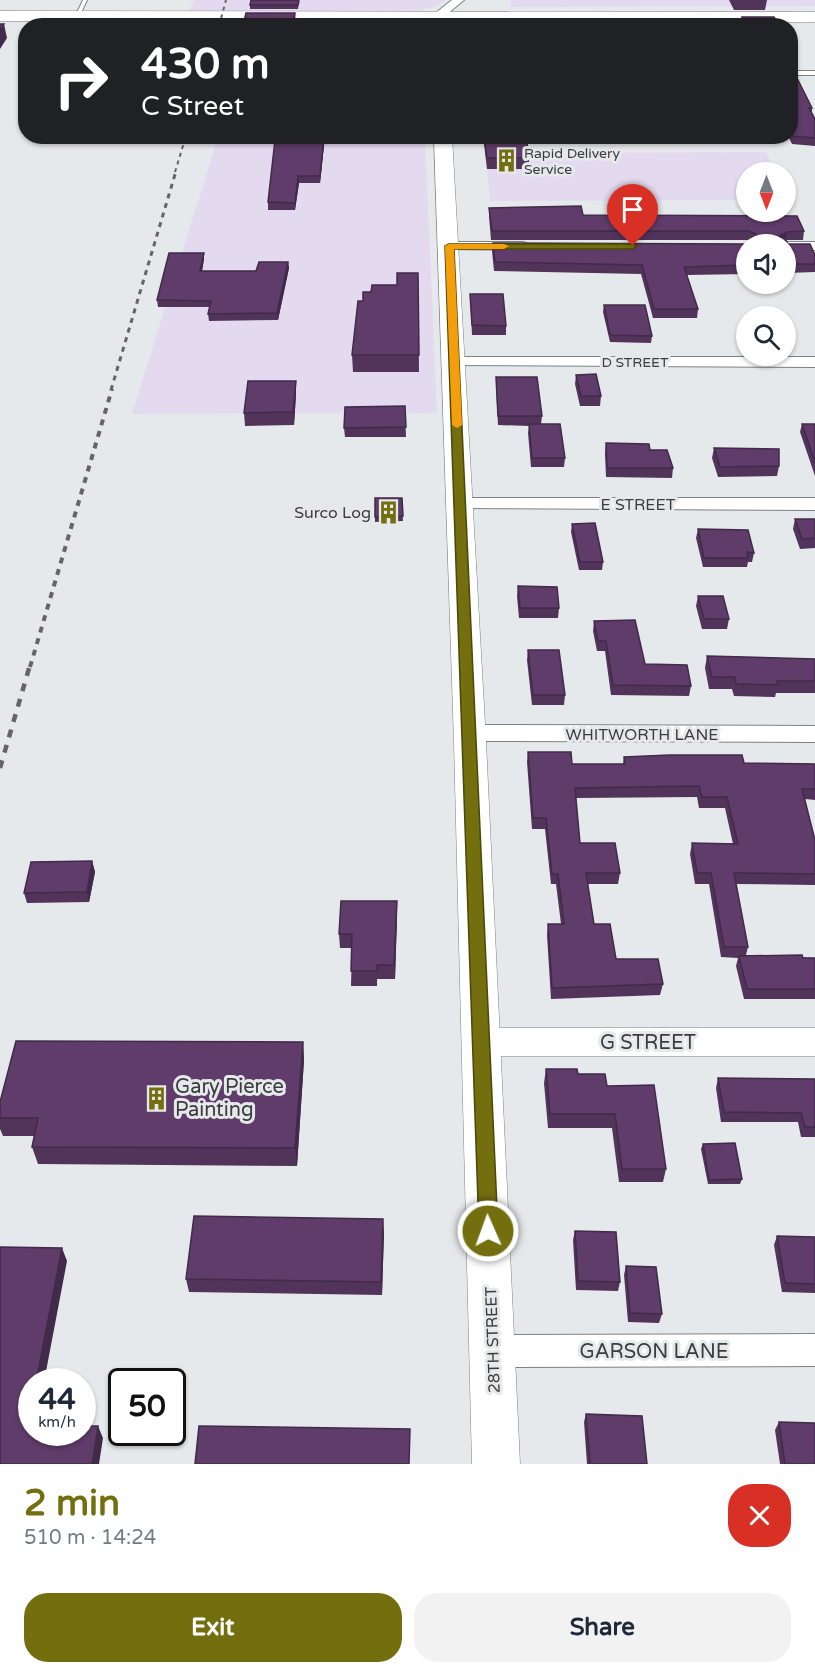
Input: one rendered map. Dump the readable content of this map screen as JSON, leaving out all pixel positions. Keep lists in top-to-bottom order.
{
  "streets": {
    "main road": ["28TH STREET"],
    "street": [
      "D STREET",
      "E STREET",
      "WHITWORTH LANE",
      "G STREET",
      "GARSON LANE"
    ]
  },
  "crossings": [
    ["D STREET", "28TH STREET"],
    ["E STREET", "28TH STREET"],
    ["WHITWORTH LANE", "28TH STREET"],
    ["G STREET", "28TH STREET"],
    ["28TH STREET", "GARSON LANE"]
  ],
  "places": {
    "building": ["Rapid Delivery Service", "Surco Log", "Gary Pierce Painting"]
  },
  "north": "bottom",
  "page": {
    "turn": ["430 m", "C Street"],
    "speed": "44 km/h",
    "limit": "50",
    "heading": ["2 min", "510 m · 14:24"],
    "buttons": ["Exit", "Share"]
  }
}
